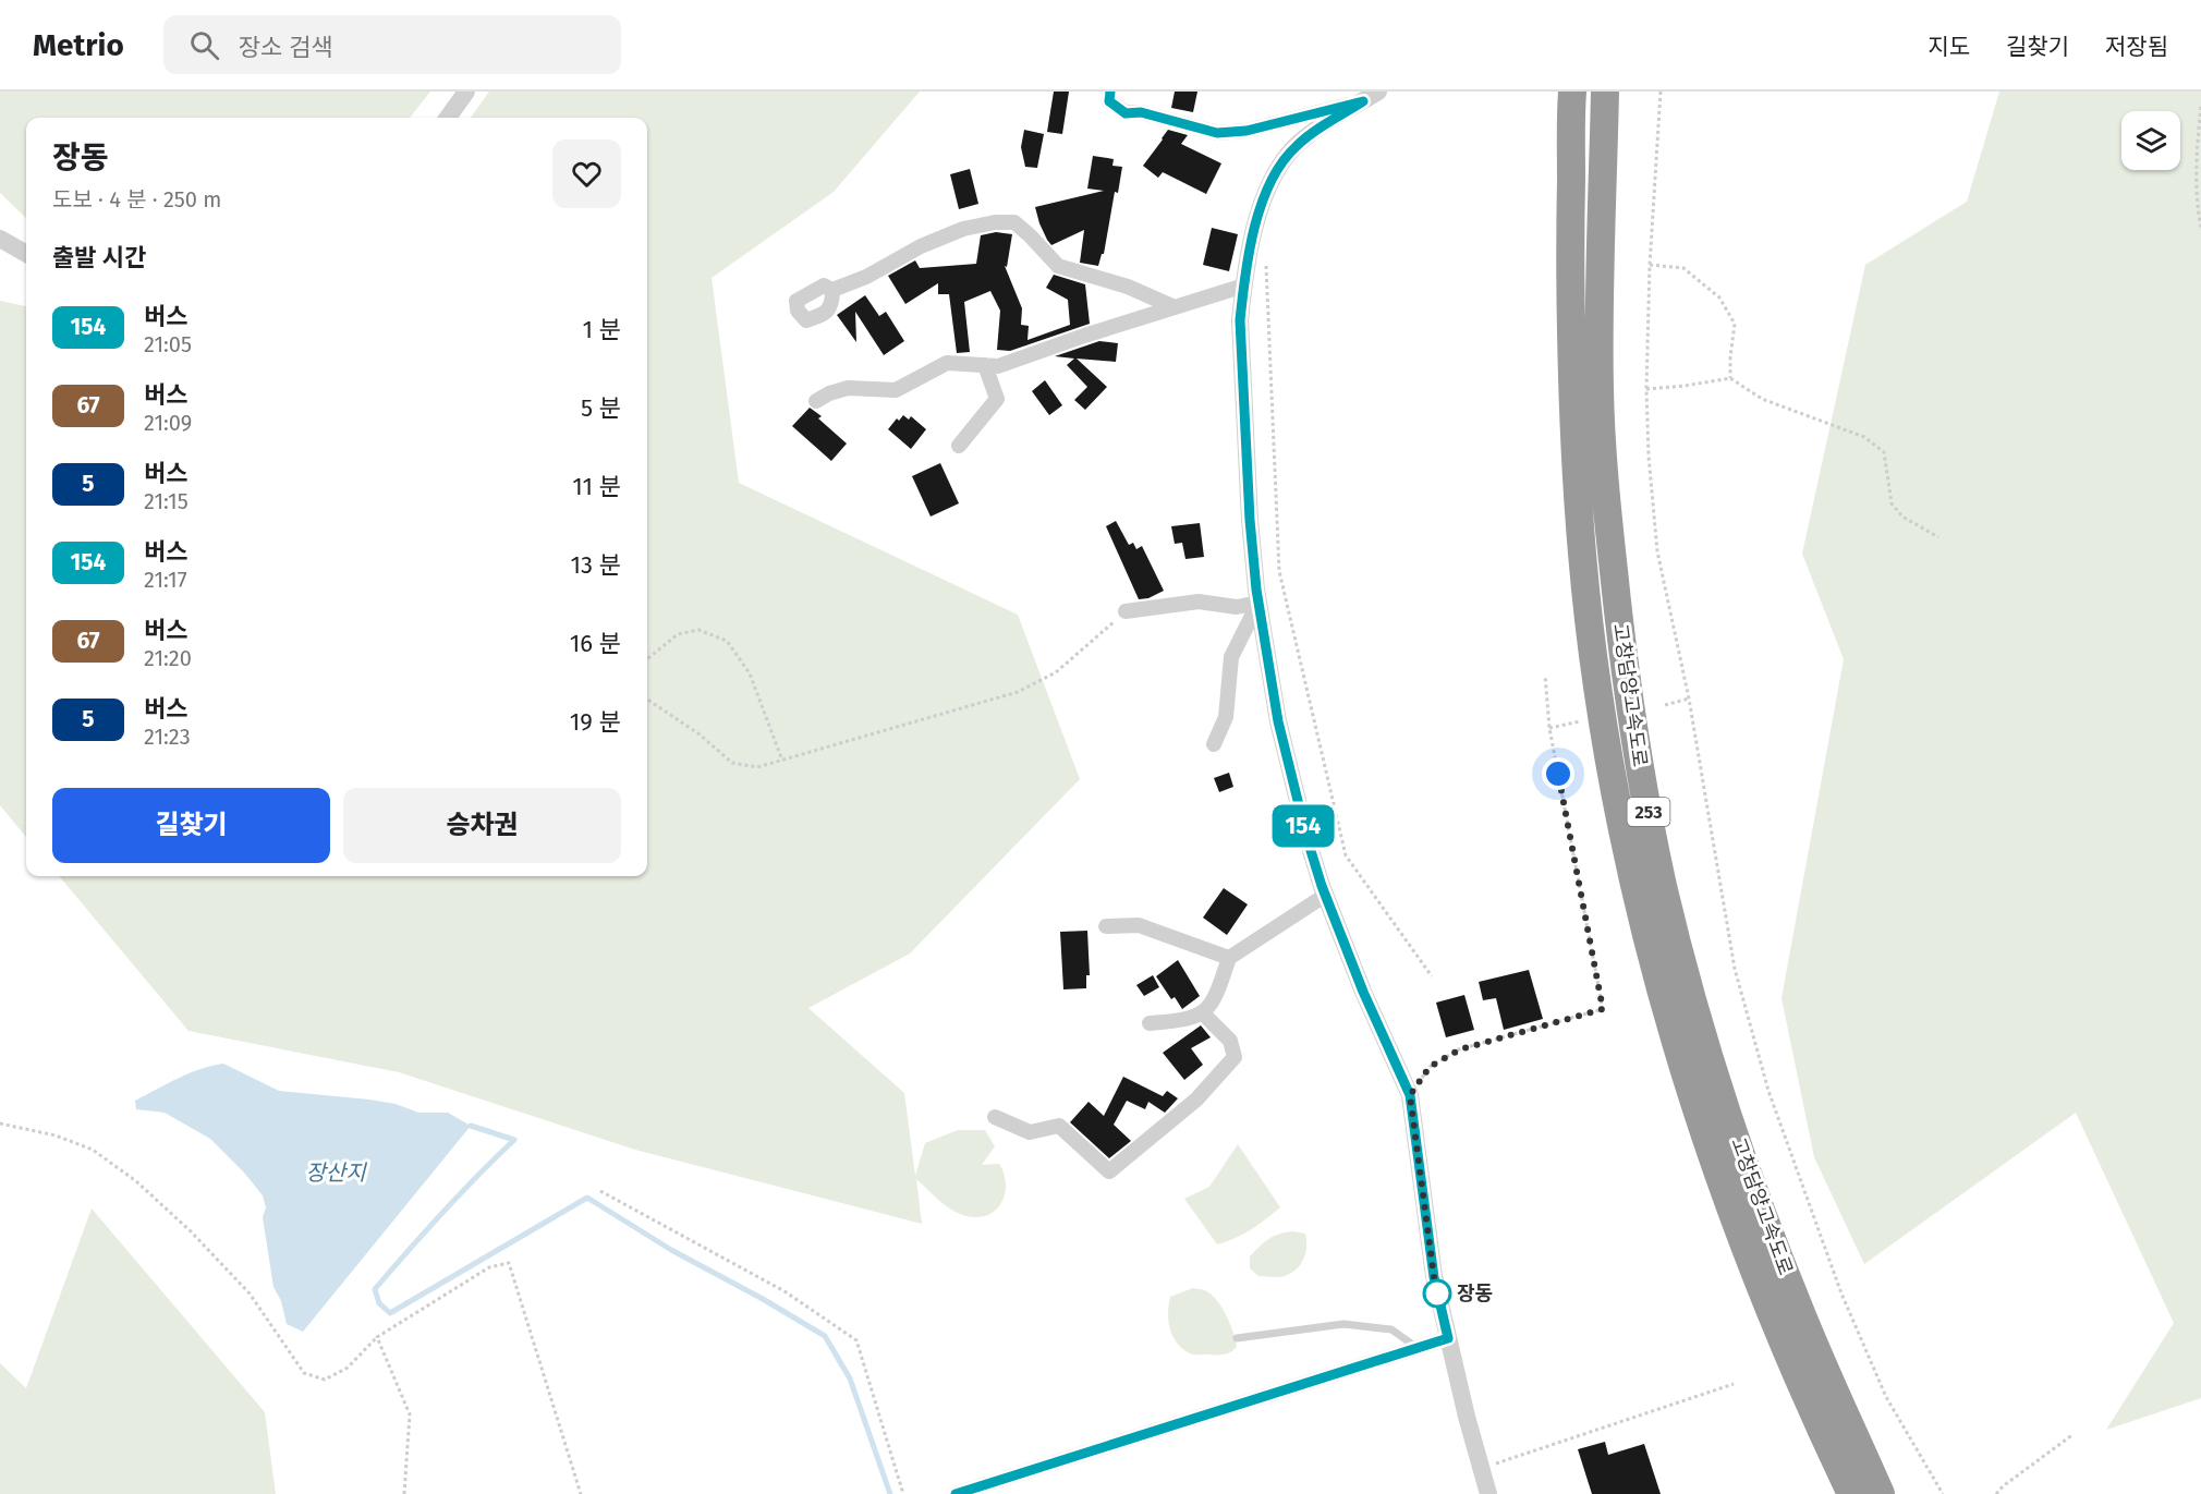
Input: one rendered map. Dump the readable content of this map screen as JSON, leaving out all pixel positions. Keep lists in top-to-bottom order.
{
  "streets": {
    "highway": ["고창담양고속도로", "253"]
  },
  "water": ["장산지"],
  "places": ["장동"],
  "lines": ["bus line 154"],
  "page": {
    "header": "Metrio",
    "search": "장소 검색",
    "nav": ["지도", "길찾기", "저장됨"],
    "on_map": "154",
    "heading": [
      ["장동", "도보 · 4 분 · 250 m"],
      "출발 시간"
    ],
    "list": [
      {
        "mark": "154",
        "name": "버스",
        "note": "21:05",
        "value": "1 분"
      },
      {
        "mark": "67",
        "name": "버스",
        "note": "21:09",
        "value": "5 분"
      },
      {
        "mark": "5",
        "name": "버스",
        "note": "21:15",
        "value": "11 분"
      },
      {
        "mark": "154",
        "name": "버스",
        "note": "21:17",
        "value": "13 분"
      },
      {
        "mark": "67",
        "name": "버스",
        "note": "21:20",
        "value": "16 분"
      },
      {
        "mark": "5",
        "name": "버스",
        "note": "21:23",
        "value": "19 분"
      }
    ],
    "buttons": ["길찾기", "승차권"]
  }
}
